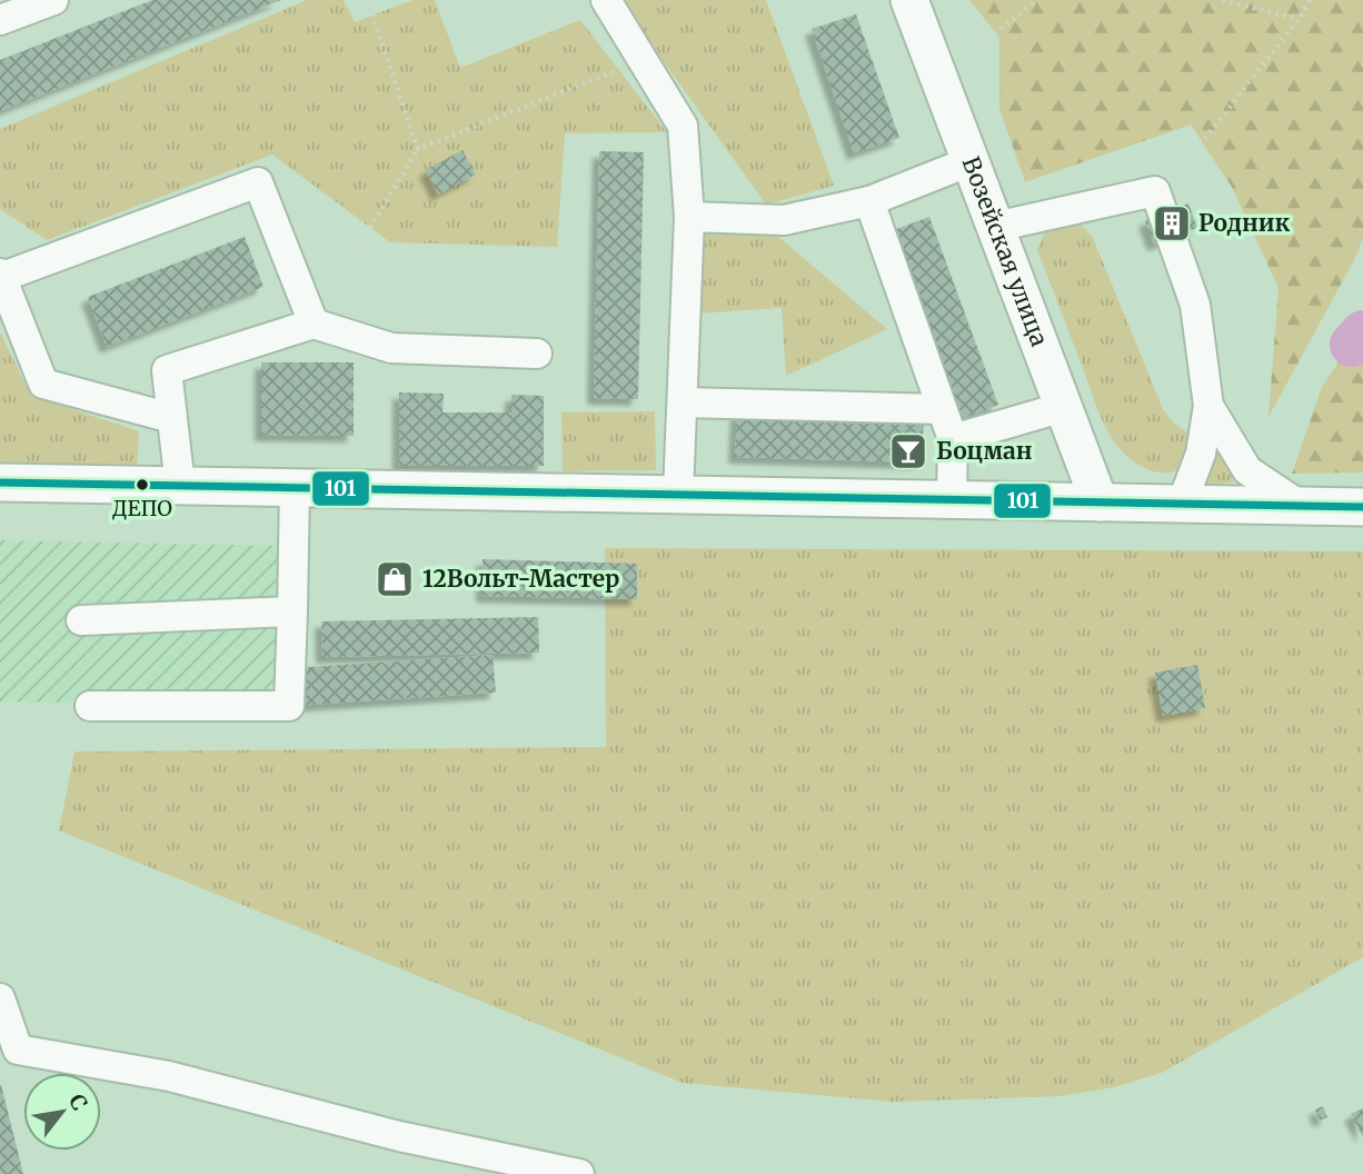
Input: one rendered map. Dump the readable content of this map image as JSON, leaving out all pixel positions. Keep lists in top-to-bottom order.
{
  "streets": {
    "main road": ["Возейская улица"]
  },
  "places": {
    "building": ["Родник"],
    "bar": ["Боцман"],
    "other": ["ДЕПО"],
    "shop": ["12Вольт-Мастер"]
  },
  "lines": ["transit line 101"],
  "north": "top right"
}
